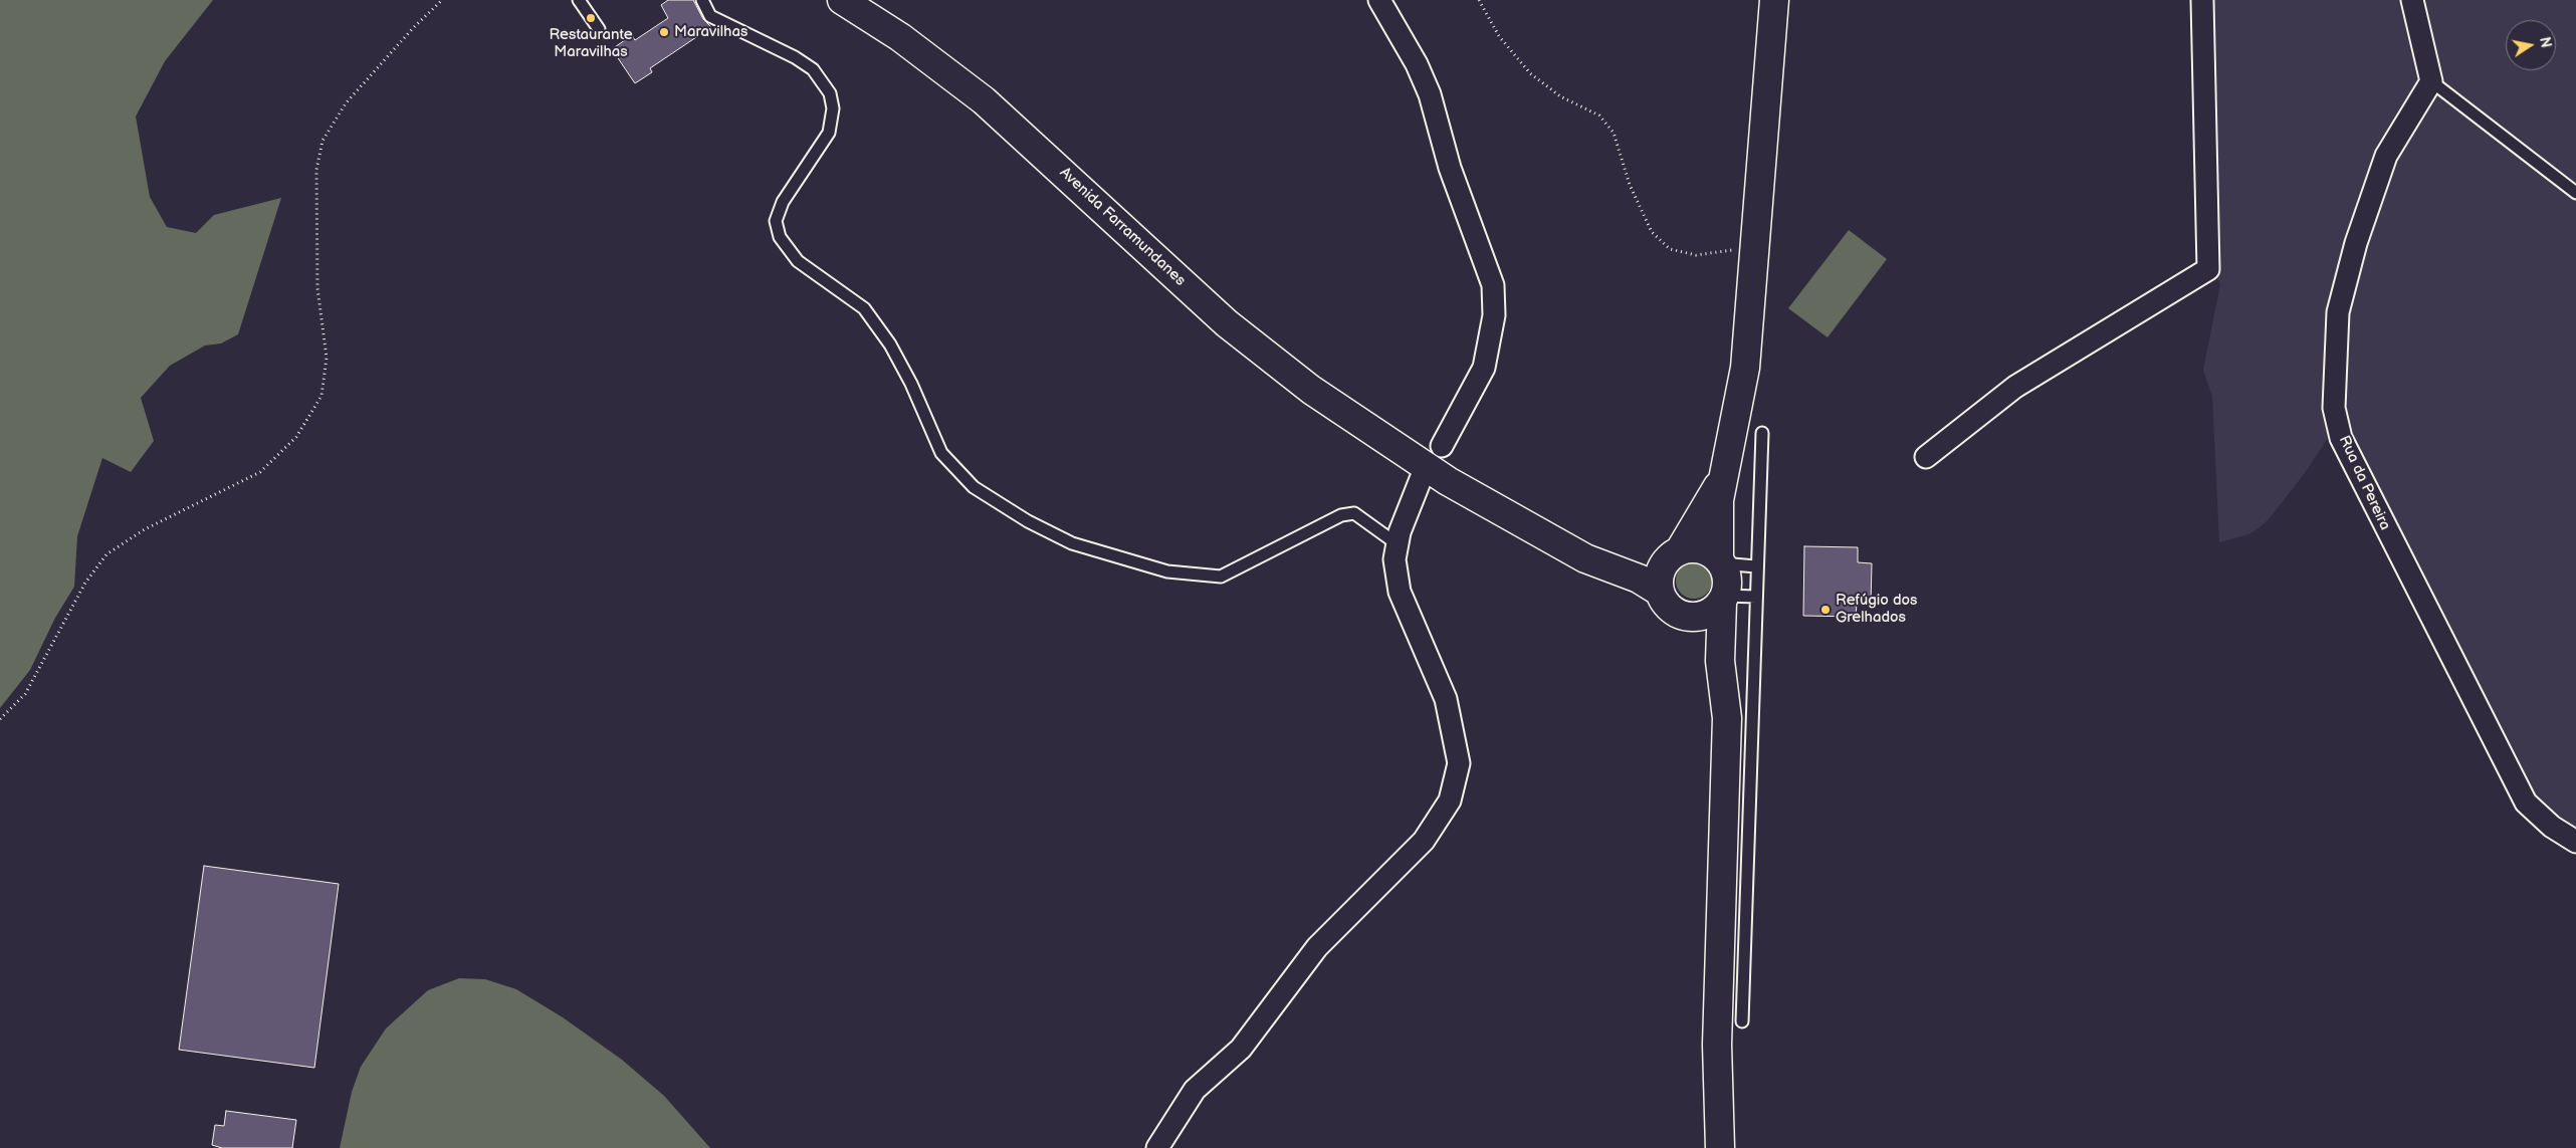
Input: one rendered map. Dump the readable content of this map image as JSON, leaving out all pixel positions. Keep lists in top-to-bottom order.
{
  "streets": {
    "main road": ["Avenida Farramundanes"],
    "street": ["Rua da Pereira"]
  },
  "places": ["Restaurante Maravilhas", "Maravilhas", "Refúgio dos Grelhados"],
  "north": "right"
}
